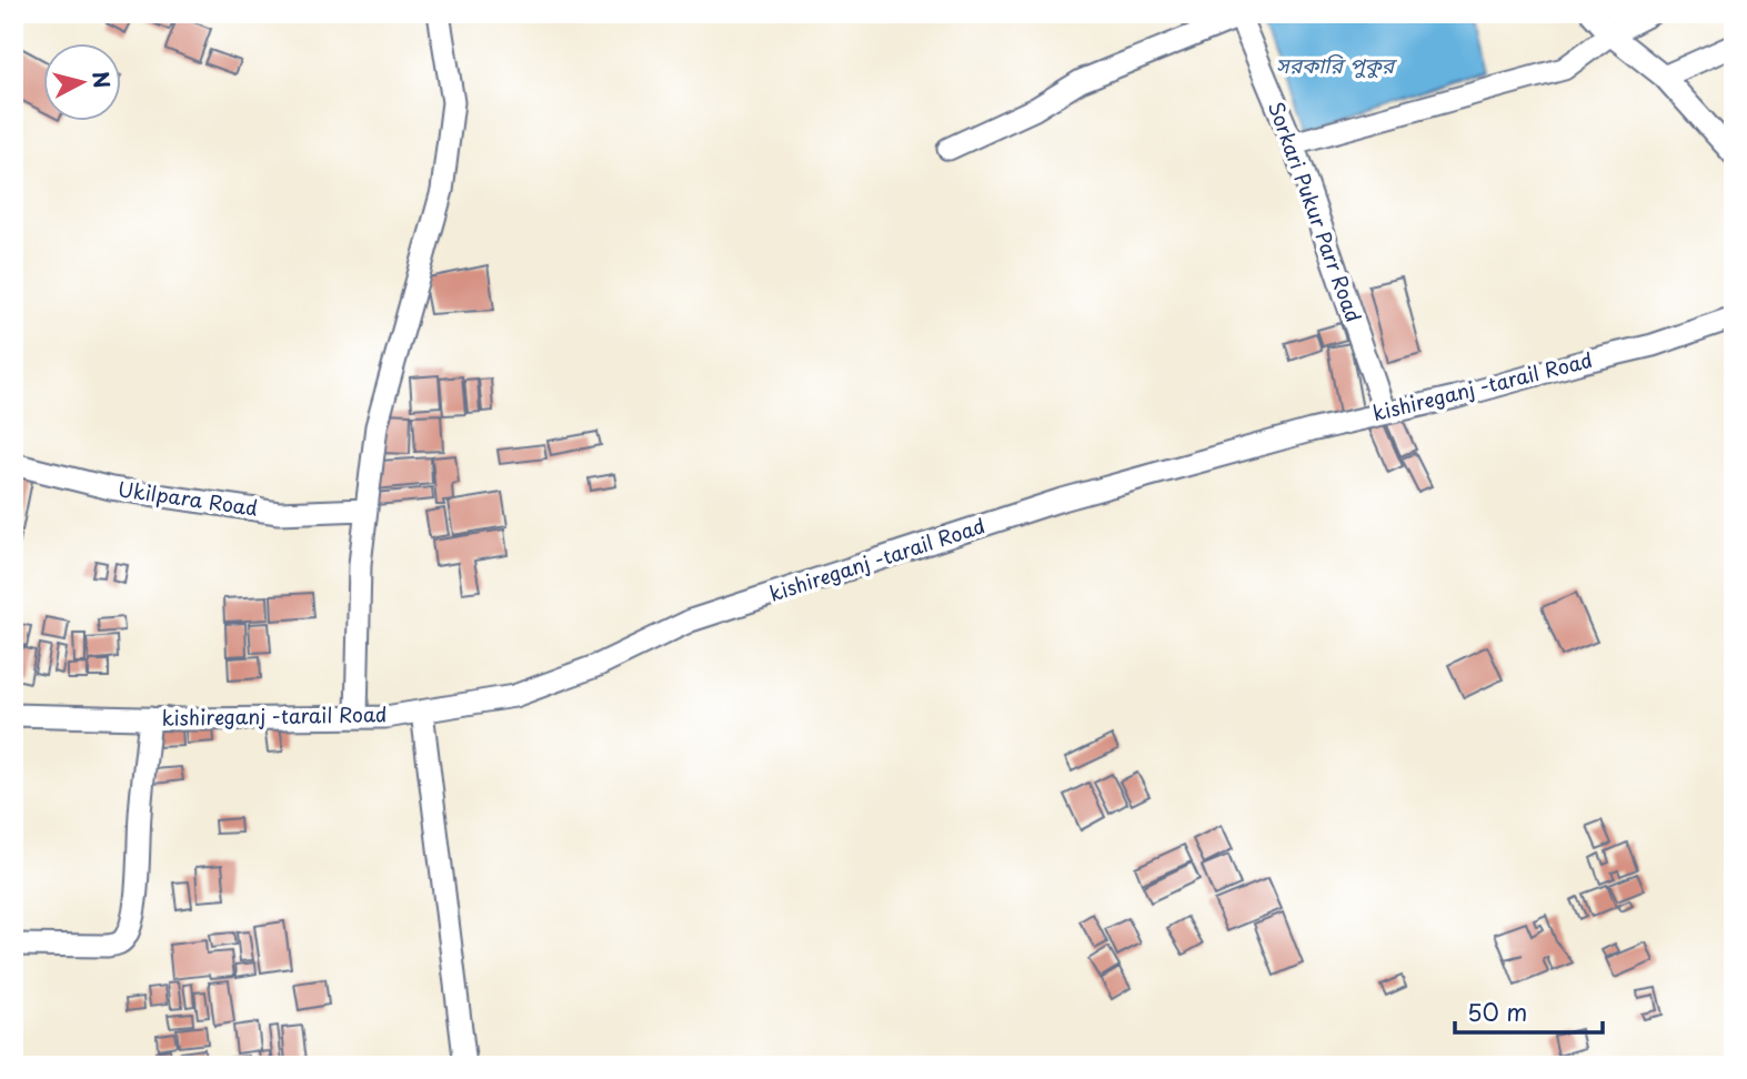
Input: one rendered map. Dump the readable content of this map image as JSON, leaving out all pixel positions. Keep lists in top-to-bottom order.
{
  "streets": {
    "street": ["Sorkari Pukur Parr Road", "kishireganj -tarail Road", "Ukilpara Road"]
  },
  "crossings": [
    ["Sorkari Pukur Parr Road", "kishireganj -tarail Road"]
  ],
  "water": ["সরকারি পুকুর"],
  "scale_bar": "50 m",
  "north": "right"
}
